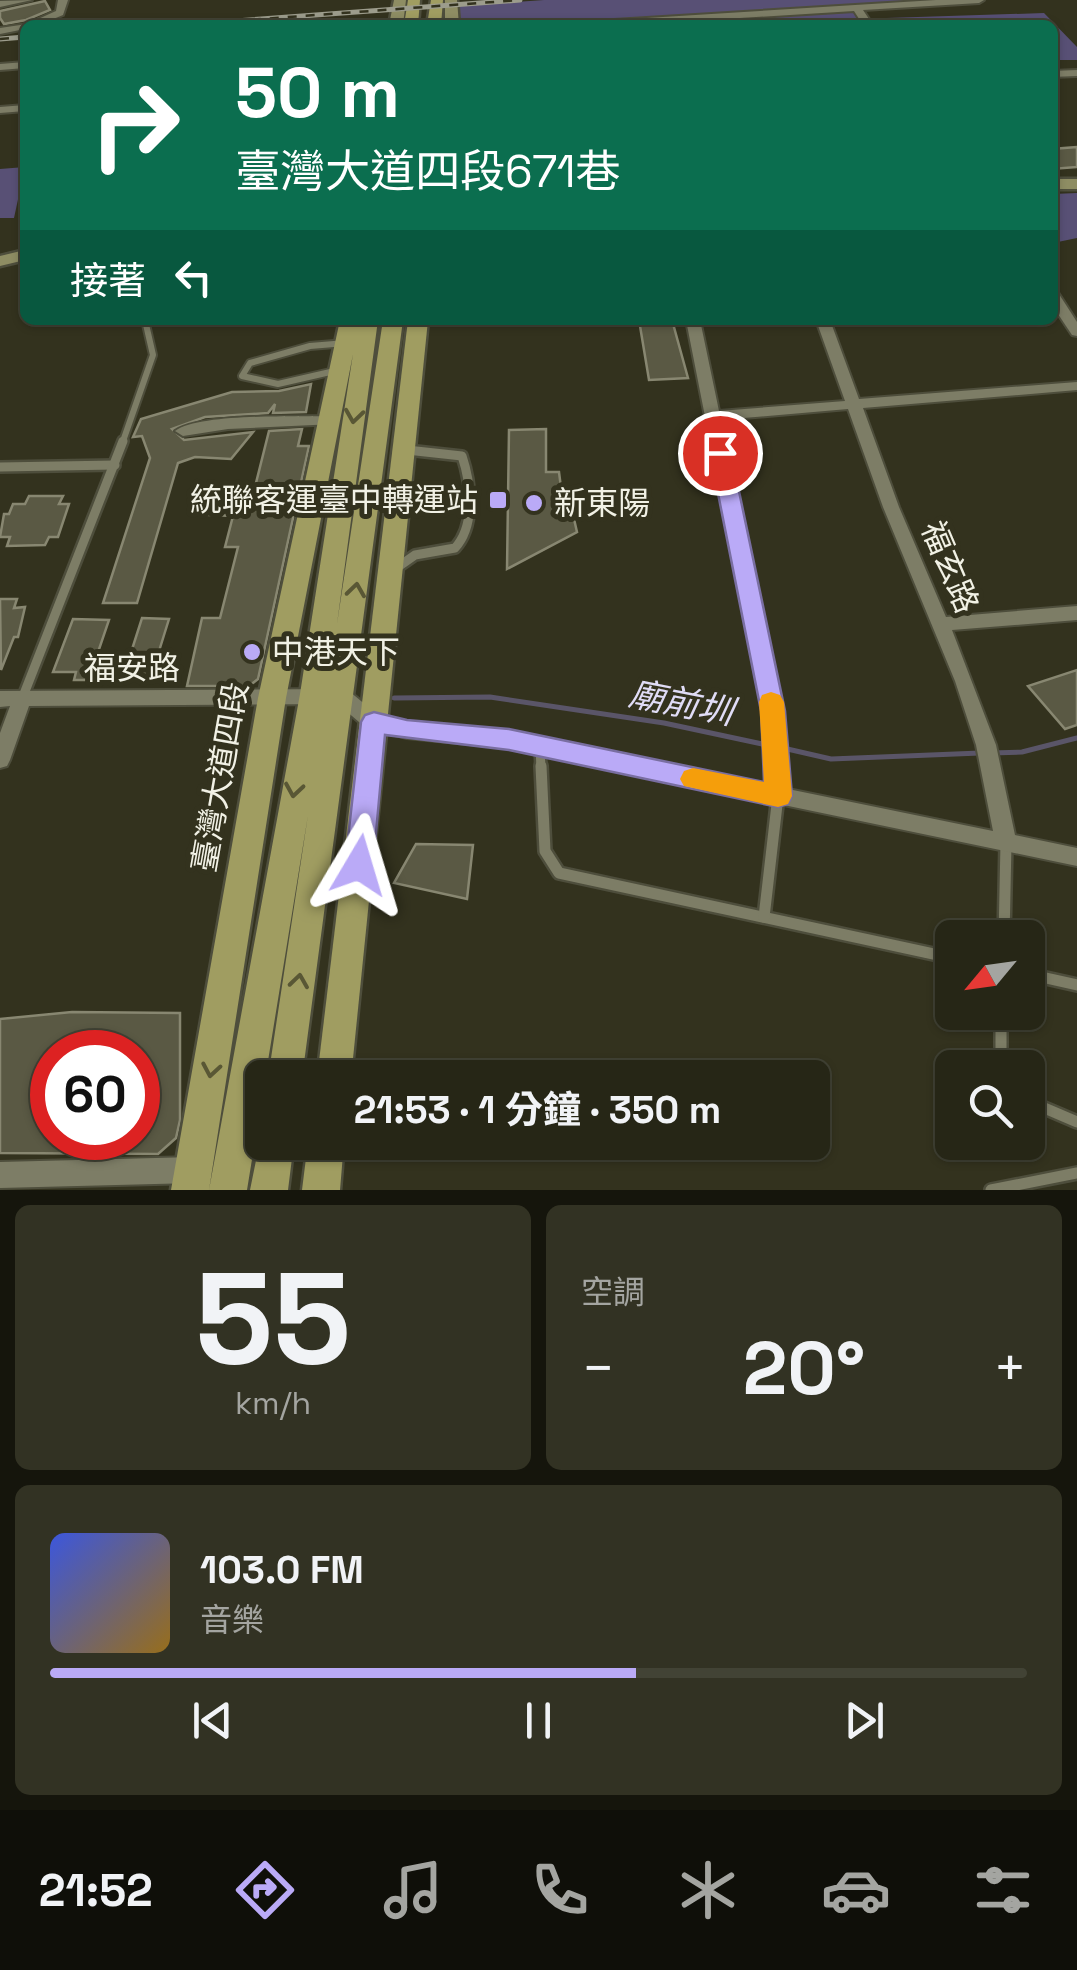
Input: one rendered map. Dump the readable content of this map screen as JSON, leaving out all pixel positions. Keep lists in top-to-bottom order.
{
  "streets": {
    "main road": ["臺灣大道四段"],
    "street": ["福玄路", "福安路"]
  },
  "crossings": [
    ["福安路", "臺灣大道四段"]
  ],
  "water": ["廟前圳"],
  "places": {
    "transit": ["統聯客運臺中轉運站"],
    "other": ["新東陽", "中港天下"]
  },
  "north": "bottom left",
  "page": {
    "turn": ["50 m", "臺灣大道四段671巷"],
    "then": "接著",
    "limit": "60",
    "trip": "21:53 · 1 分鐘 · 350 m",
    "tile": [
      ["55", "km/h"],
      "空調"
    ],
    "heat": ["−", "20°", "+"],
    "song": ["103.0 FM", "音樂"],
    "tabs": "21:52"
  }
}
